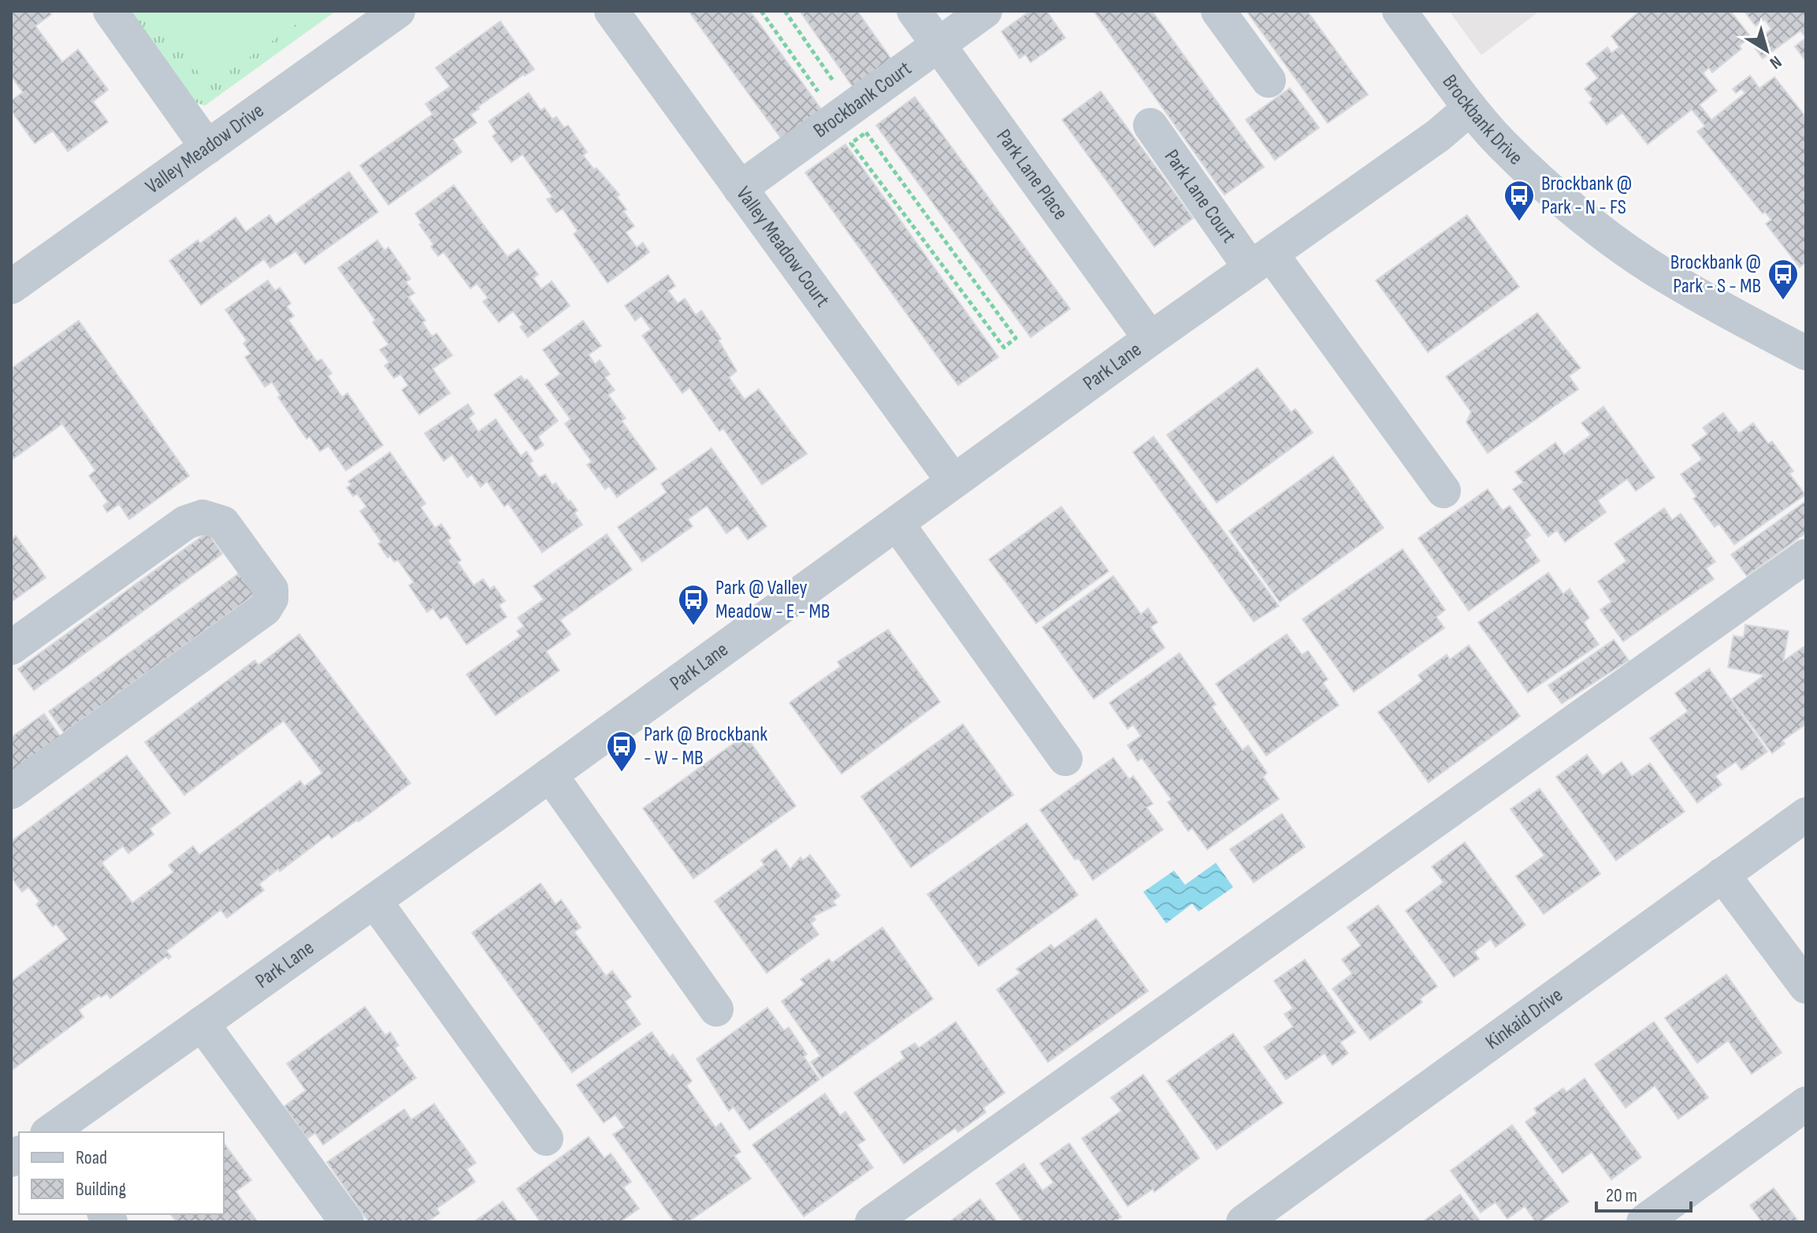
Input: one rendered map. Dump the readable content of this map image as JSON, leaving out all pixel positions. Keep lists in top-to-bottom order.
{
  "streets": {
    "street": [
      "Brockbank Court",
      "Brockbank Drive",
      "Valley Meadow Drive",
      "Park Lane Place",
      "Park Lane Court",
      "Valley Meadow Court",
      "Park Lane",
      "Kinkaid Drive"
    ]
  },
  "crossings": [
    ["Brockbank Court", "Park Lane Place"],
    ["Brockbank Court", "Valley Meadow Court"],
    ["Brockbank Drive", "Park Lane"],
    ["Park Lane Place", "Park Lane"],
    ["Park Lane Court", "Park Lane"],
    ["Valley Meadow Court", "Park Lane"]
  ],
  "places": {
    "bus stop": [
      "Brockbank @ Park - N - FS",
      "Brockbank @ Park - S - MB",
      "Park @ Valley Meadow - E - MB",
      "Park @ Brockbank - W - MB"
    ]
  },
  "legend": ["Road", "Building"],
  "scale_bar": "20 m",
  "north": "bottom right"
}
